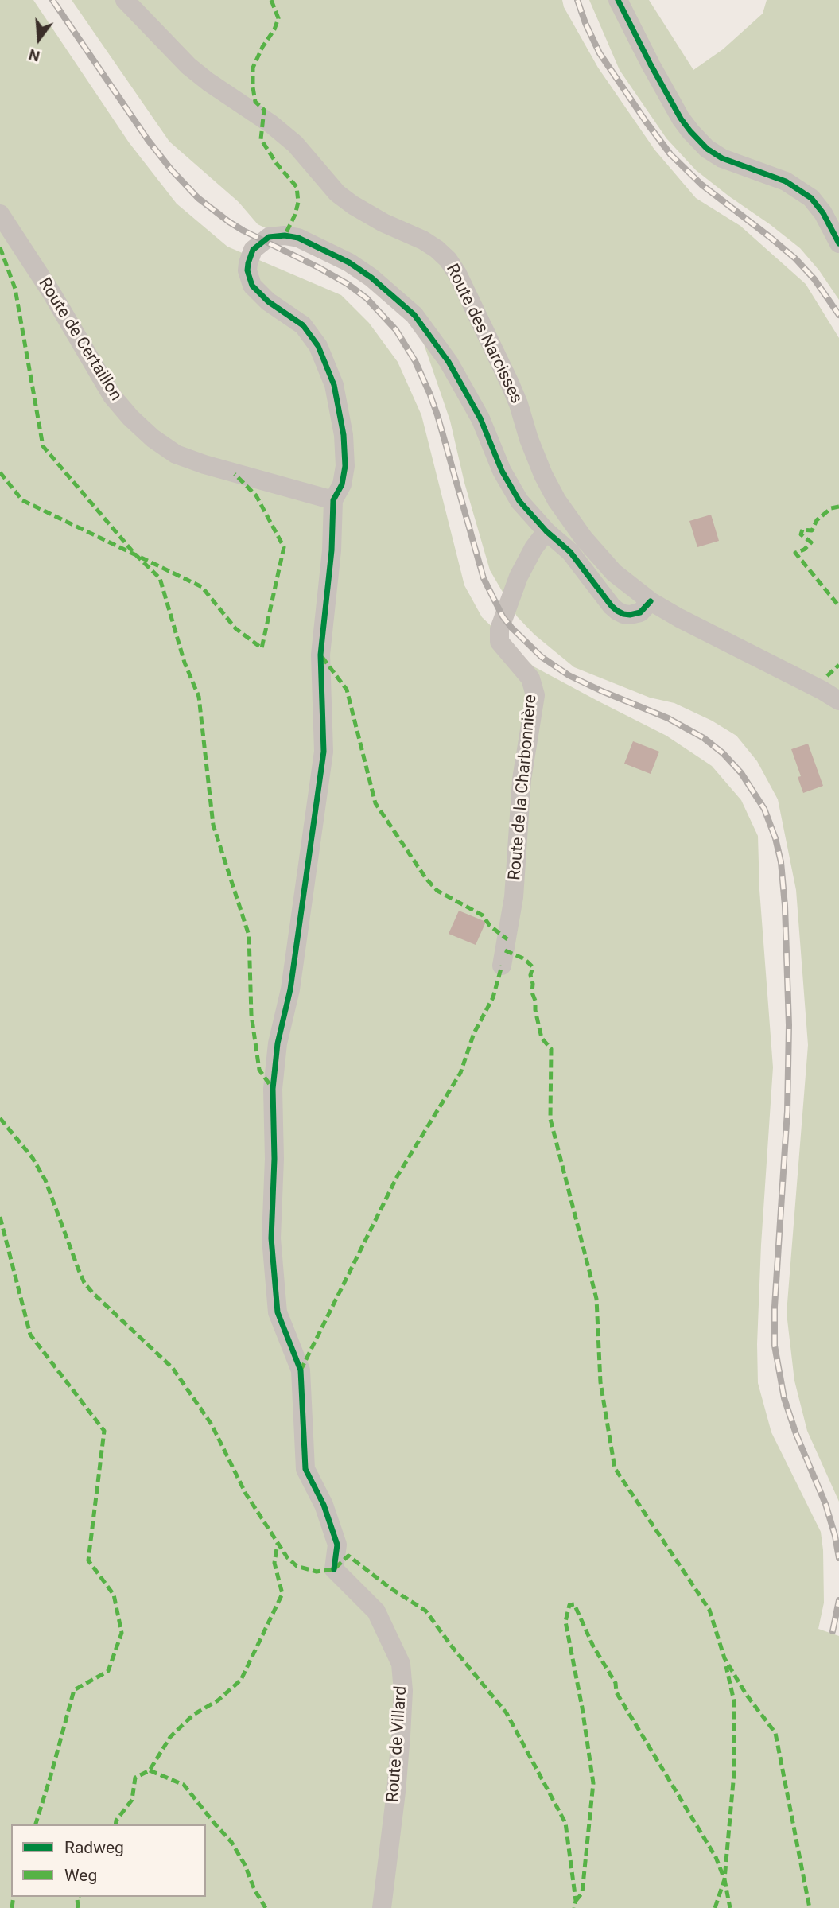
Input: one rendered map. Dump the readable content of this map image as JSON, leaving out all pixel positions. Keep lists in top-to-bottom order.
{
  "streets": {
    "street": [
      "Route des Narcisses",
      "Route de Certaillon",
      "Route de la Charbonnière",
      "Route de Villard"
    ]
  },
  "crossings": [
    ["Route de Certaillon", "Route de Villard"]
  ],
  "legend": ["Radweg", "Weg"],
  "north": "bottom"
}
